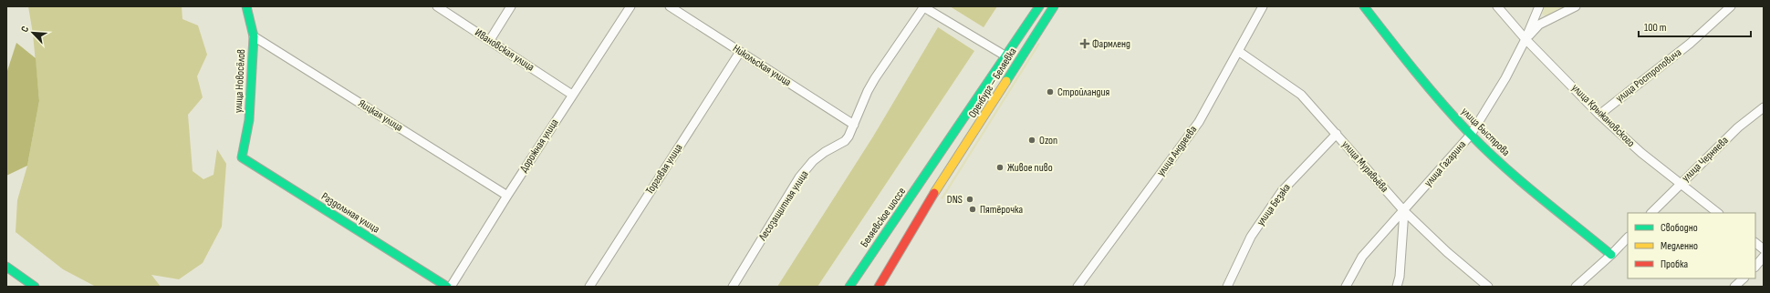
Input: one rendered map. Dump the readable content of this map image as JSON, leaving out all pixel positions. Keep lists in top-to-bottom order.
{
  "streets": {
    "main road": [
      "улица Новосёлов",
      "Оренбург – Беляевка",
      "улица Быстрова",
      "Раздольная улица",
      "Беляевское шоссе"
    ],
    "street": [
      "Ивановская улица",
      "Никольская улица",
      "улица Ростроповича",
      "Яицкая улица",
      "улица Крыжановского",
      "Дорожная улица",
      "улица Андреева",
      "улица Черняева",
      "улица Гагарина",
      "улица Муравьёва",
      "Торговая улица",
      "улица Безака",
      "Лесозащитная улица"
    ]
  },
  "crossings": [
    ["Ивановская улица", "Дорожная улица"],
    ["Никольская улица", "Торговая улица"],
    ["Никольская улица", "Лесозащитная улица"],
    ["улица Ростроповича", "улица Крыжановского"],
    ["улица Новосёлов", "Яицкая улица"],
    ["улица Новосёлов", "Раздольная улица"],
    ["Оренбург – Беляевка", "Беляевское шоссе"],
    ["Яицкая улица", "Дорожная улица"],
    ["улица Крыжановского", "улица Черняева"],
    ["улица Крыжановского", "улица Гагарина"],
    ["улица Быстрова", "улица Гагарина"],
    ["улица Андреева", "улица Муравьёва"],
    ["улица Гагарина", "улица Муравьёва"],
    ["улица Муравьёва", "улица Безака"]
  ],
  "places": {
    "health": ["Фармленд"],
    "other": [
      "Стройландия",
      "Ozon",
      "Живое пиво",
      "DNS",
      "Пятёрочка"
    ]
  },
  "legend": ["Свободно", "Медленно", "Пробка"],
  "scale_bar": "100 m",
  "north": "top left"
}
